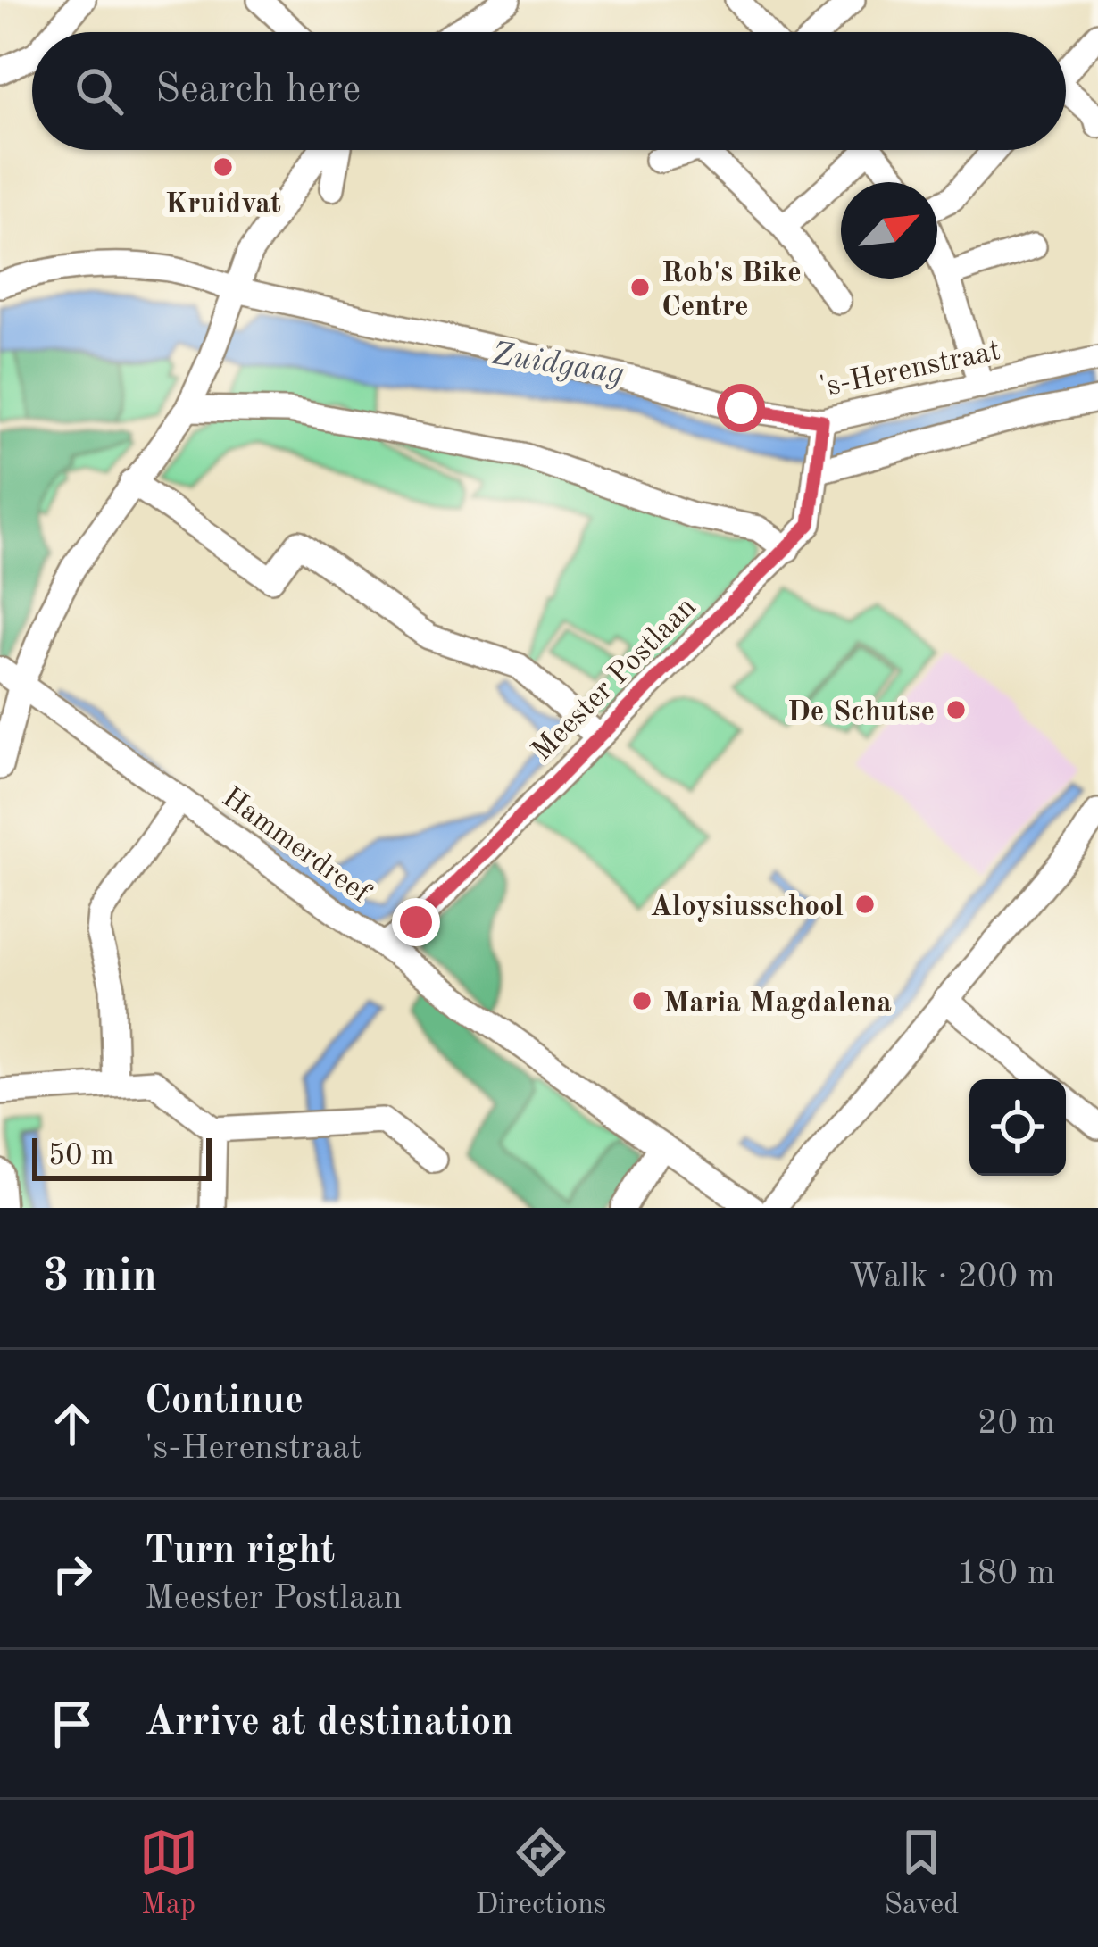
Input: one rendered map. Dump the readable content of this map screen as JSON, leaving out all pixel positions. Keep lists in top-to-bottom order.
{
  "streets": {
    "street": ["'s-Herenstraat", "Meester Postlaan", "Hammerdreef"]
  },
  "crossings": [
    ["'s-Herenstraat", "Meester Postlaan"],
    ["Meester Postlaan", "Hammerdreef"]
  ],
  "water": ["Zuidgaag"],
  "places": [
    "Kruidvat",
    "Rob's Bike Centre",
    "De Schutse",
    "Aloysiusschool",
    "Maria Magdalena"
  ],
  "scale_bar": "50 m",
  "north": "top right",
  "page": {
    "search": "Search here",
    "scale": "50 m",
    "heading": ["3 min", "Walk · 200 m"],
    "list": [
      ["Continue", "'s-Herenstraat", "20 m"],
      ["Turn right", "Meester Postlaan", "180 m"],
      "Arrive at destination"
    ],
    "nav": ["Map", "Directions", "Saved"]
  }
}
